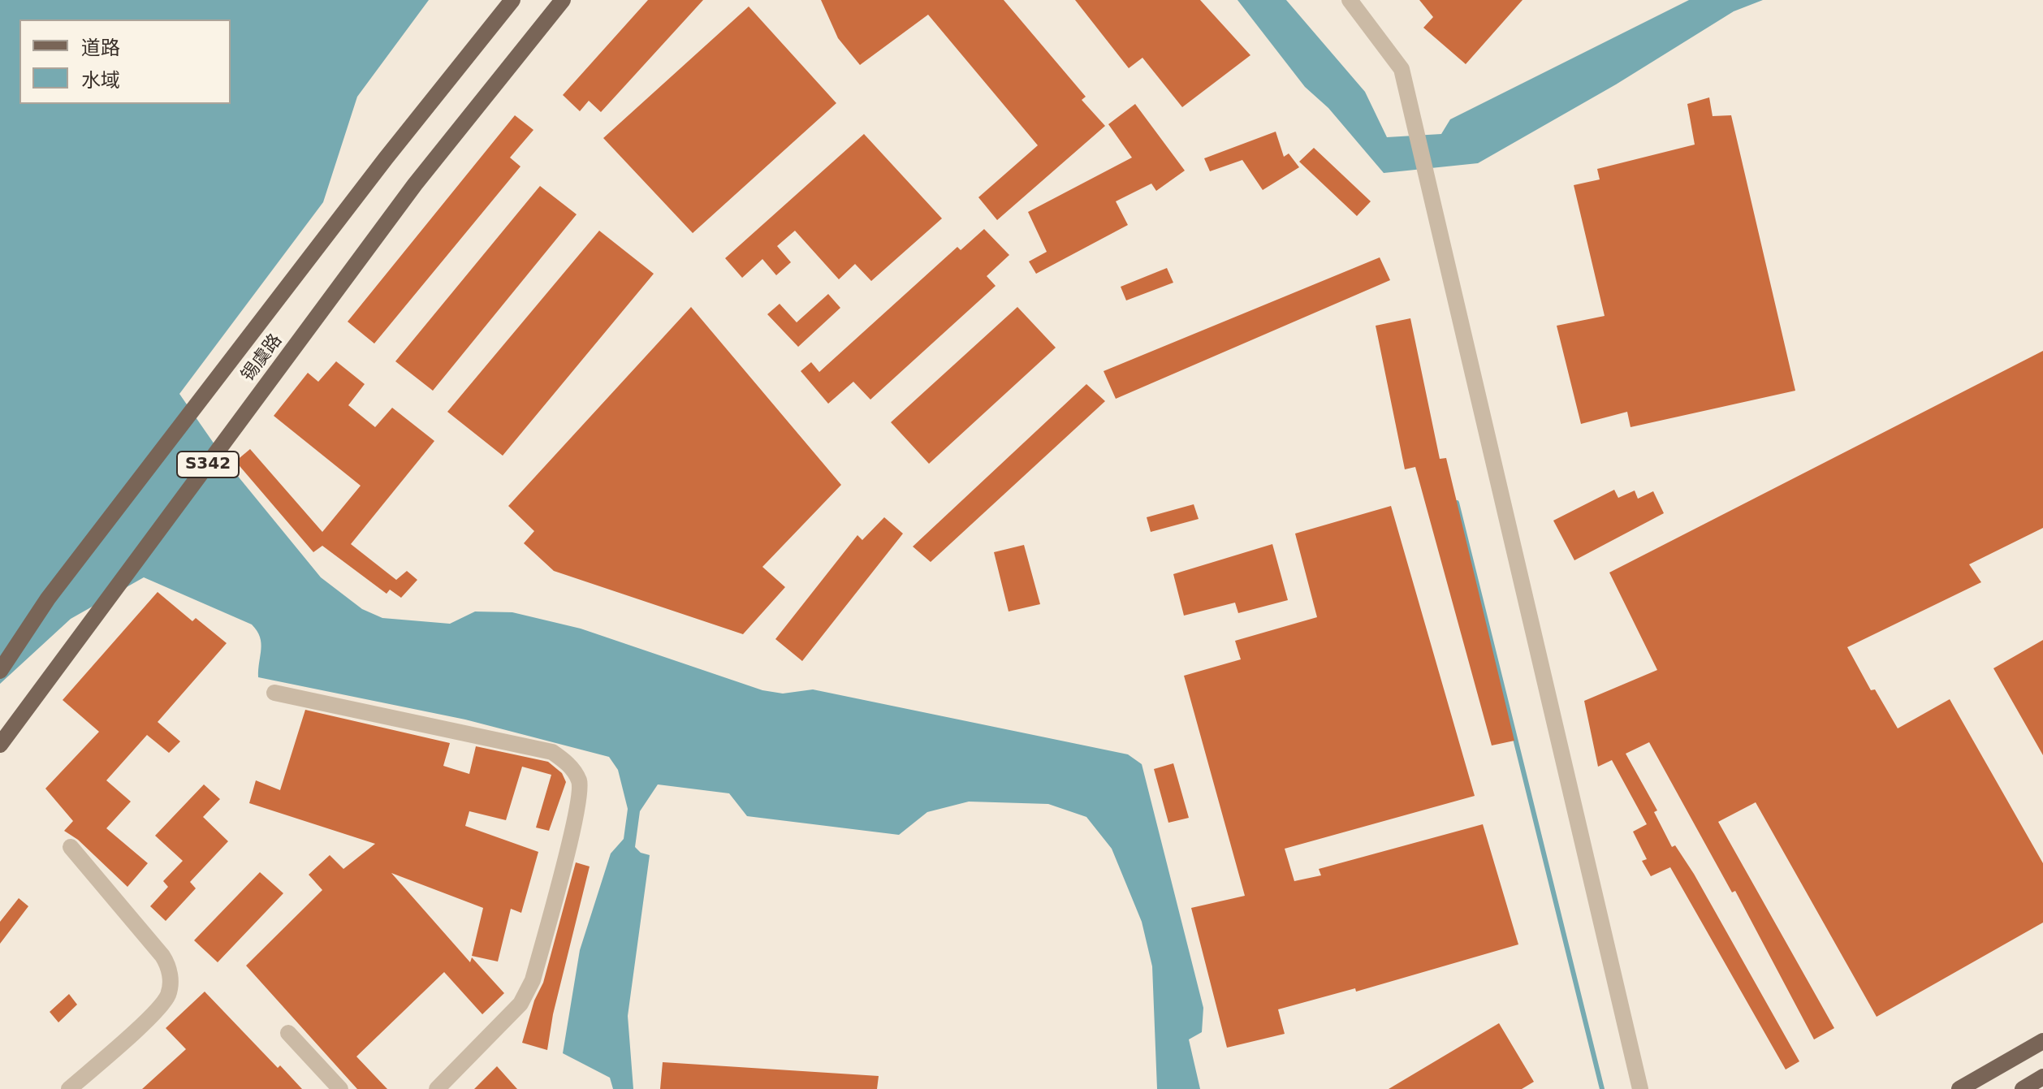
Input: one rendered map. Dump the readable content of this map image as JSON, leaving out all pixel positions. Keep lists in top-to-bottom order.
{
  "streets": {
    "main road": ["锡虞路", "S342"]
  },
  "legend": ["道路", "水域"]
}
